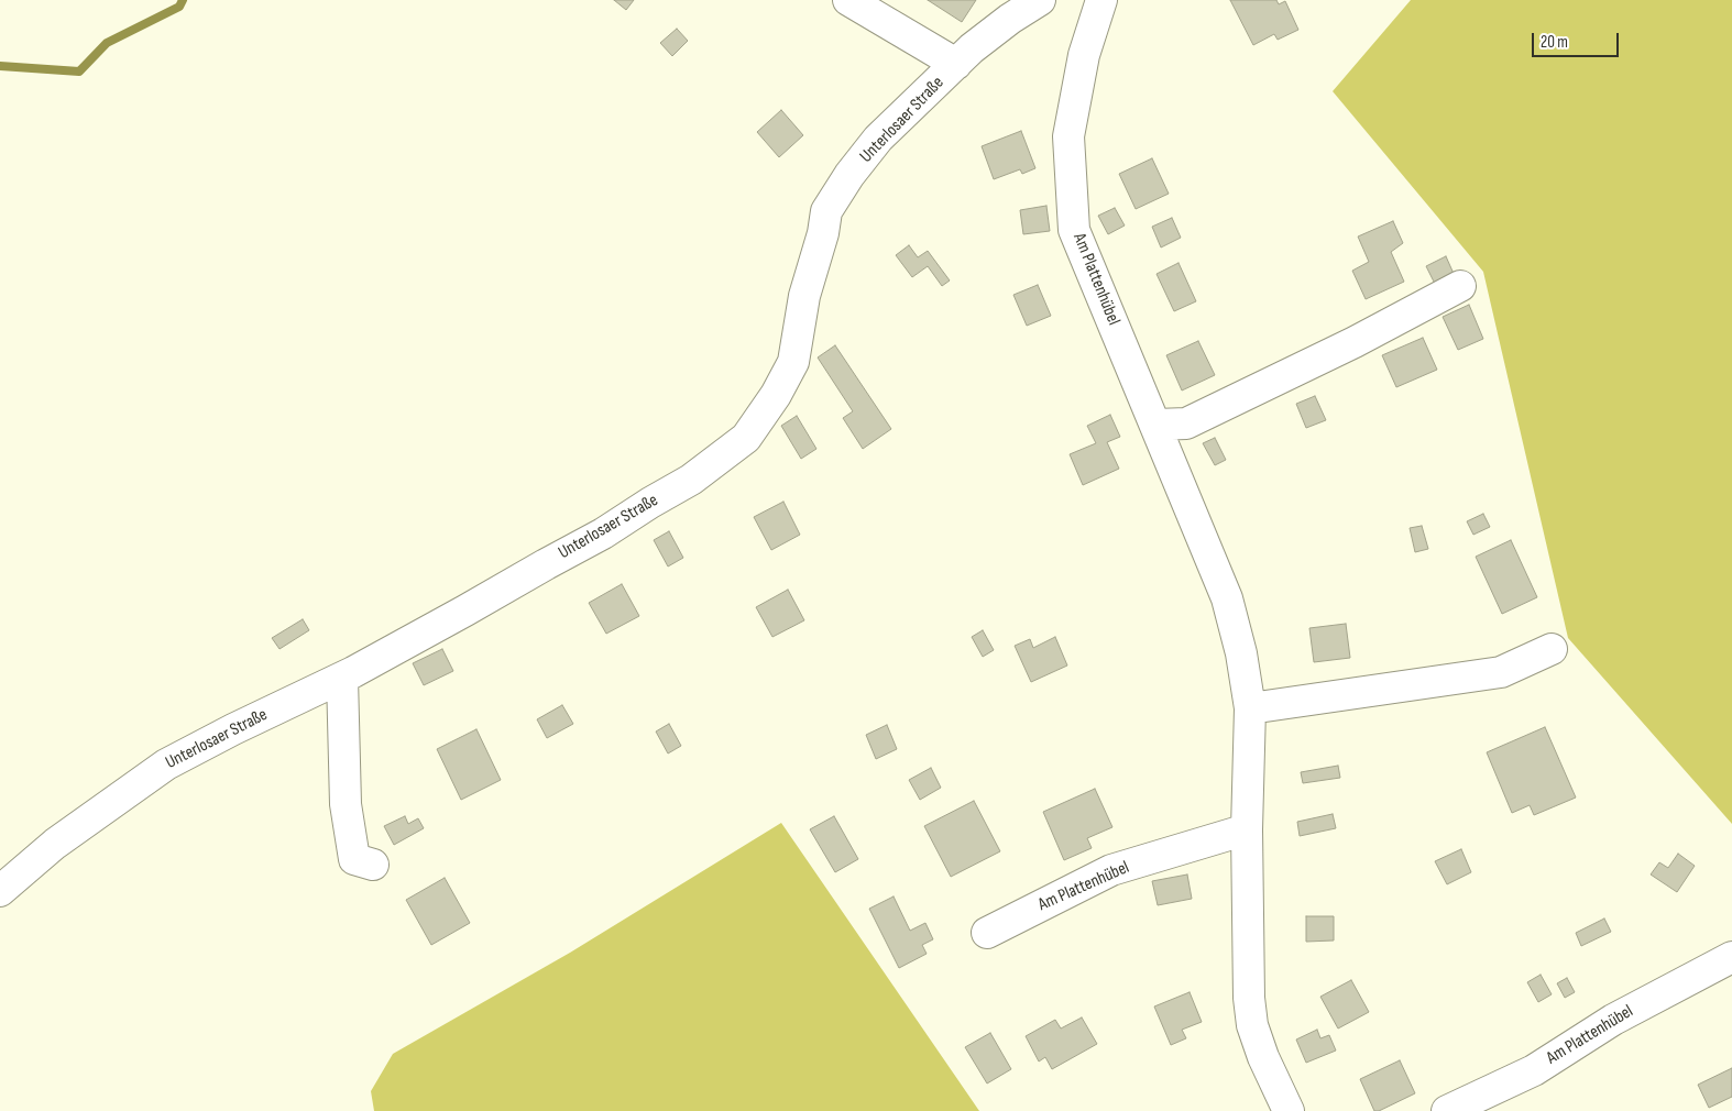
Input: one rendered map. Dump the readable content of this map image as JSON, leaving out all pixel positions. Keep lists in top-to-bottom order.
{
  "streets": {
    "street": ["Unterlosaer Straße", "Am Plattenhübel"]
  },
  "scale_bar": "20 m"
}
